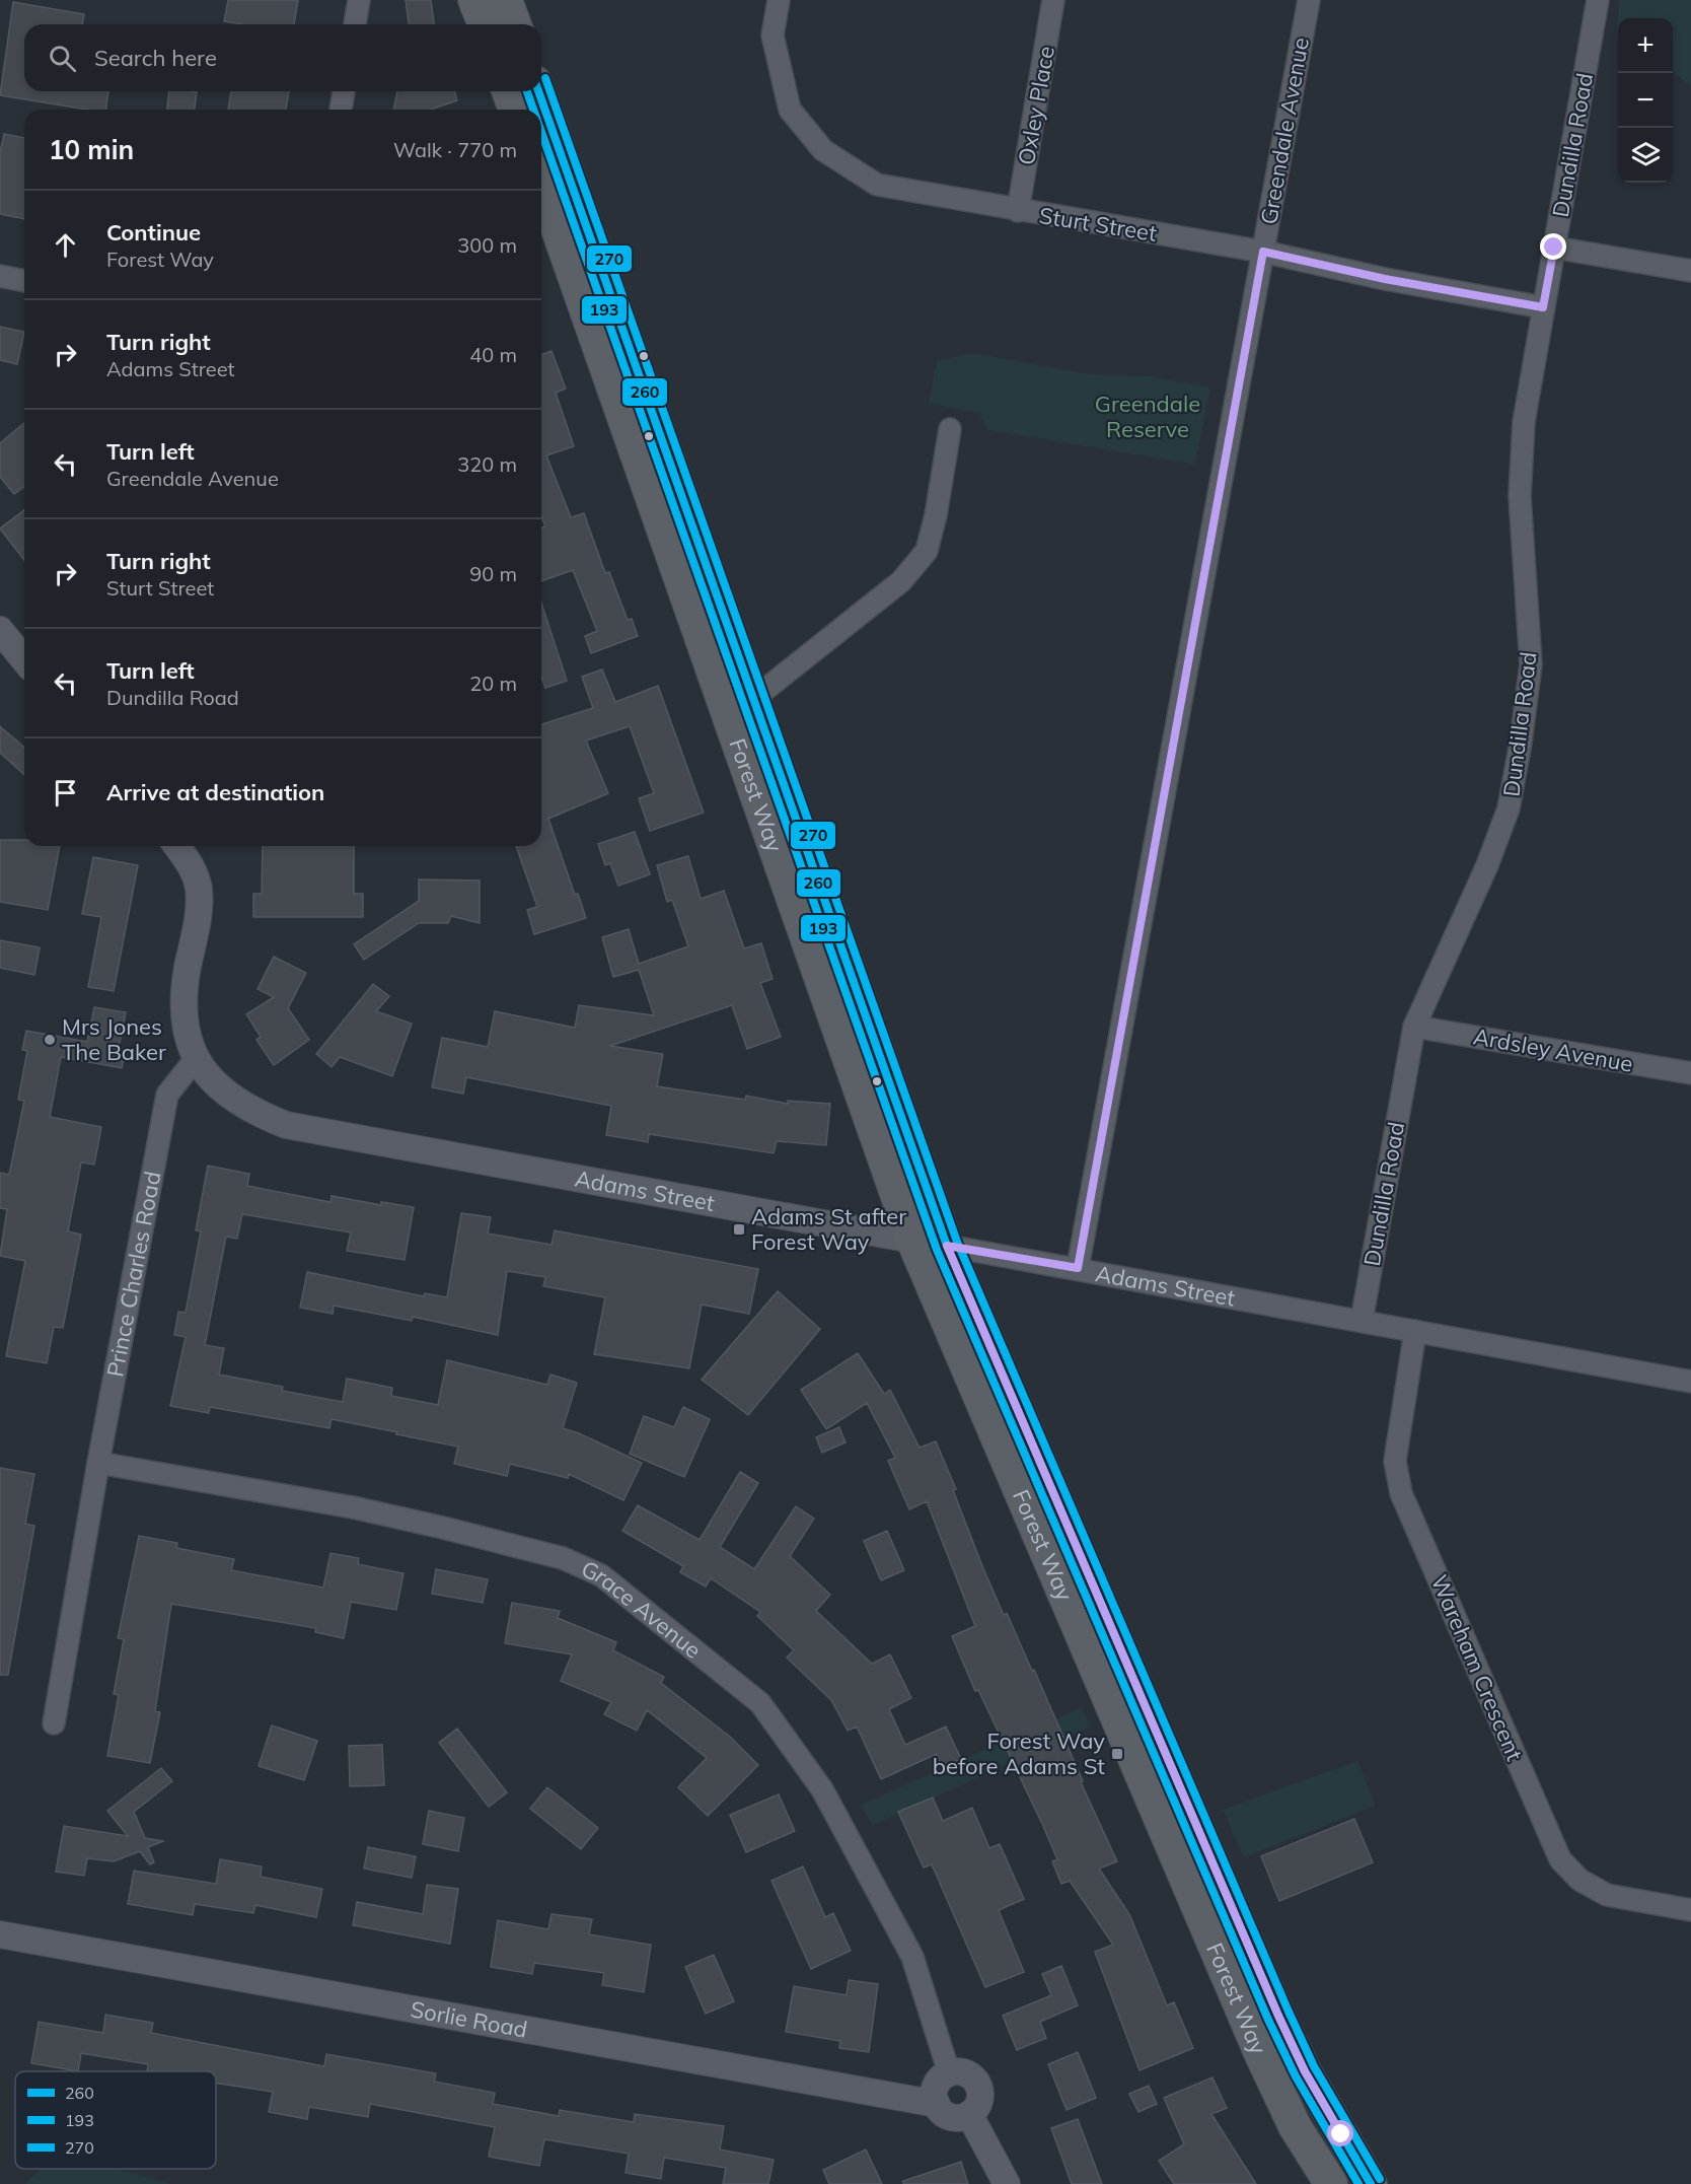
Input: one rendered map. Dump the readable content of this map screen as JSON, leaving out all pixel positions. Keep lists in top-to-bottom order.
{
  "streets": {
    "main road": ["Forest Way"],
    "street": [
      "Oxley Place",
      "Greendale Avenue",
      "Dundilla Road",
      "Sturt Street",
      "Ardsley Avenue",
      "Adams Street",
      "Prince Charles Road",
      "Grace Avenue",
      "Wareham Crescent",
      "Sorlie Road"
    ]
  },
  "crossings": [
    ["Oxley Place", "Sturt Street"],
    ["Greendale Avenue", "Sturt Street"],
    ["Greendale Avenue", "Adams Street"],
    ["Dundilla Road", "Sturt Street"],
    ["Dundilla Road", "Ardsley Avenue"],
    ["Dundilla Road", "Adams Street"],
    ["Forest Way", "Adams Street"],
    ["Adams Street", "Prince Charles Road"],
    ["Adams Street", "Wareham Crescent"],
    ["Prince Charles Road", "Grace Avenue"],
    ["Grace Avenue", "Sorlie Road"]
  ],
  "parks": ["Greendale Reserve"],
  "places": {
    "other": ["Mrs Jones The Baker"],
    "transit": ["Adams St after Forest Way", "Forest Way before Adams St"]
  },
  "lines": ["transit line 270", "transit line 260", "transit line 193"],
  "legend": ["260", "193", "270"],
  "page": {
    "map_buttons": ["+", "−"],
    "search": "Search here",
    "heading": ["10 min", "Walk · 770 m"],
    "list": [
      ["Continue", "Forest Way", "300 m"],
      ["Turn right", "Adams Street", "40 m"],
      ["Turn left", "Greendale Avenue", "320 m"],
      ["Turn right", "Sturt Street", "90 m"],
      ["Turn left", "Dundilla Road", "20 m"],
      "Arrive at destination"
    ]
  }
}
